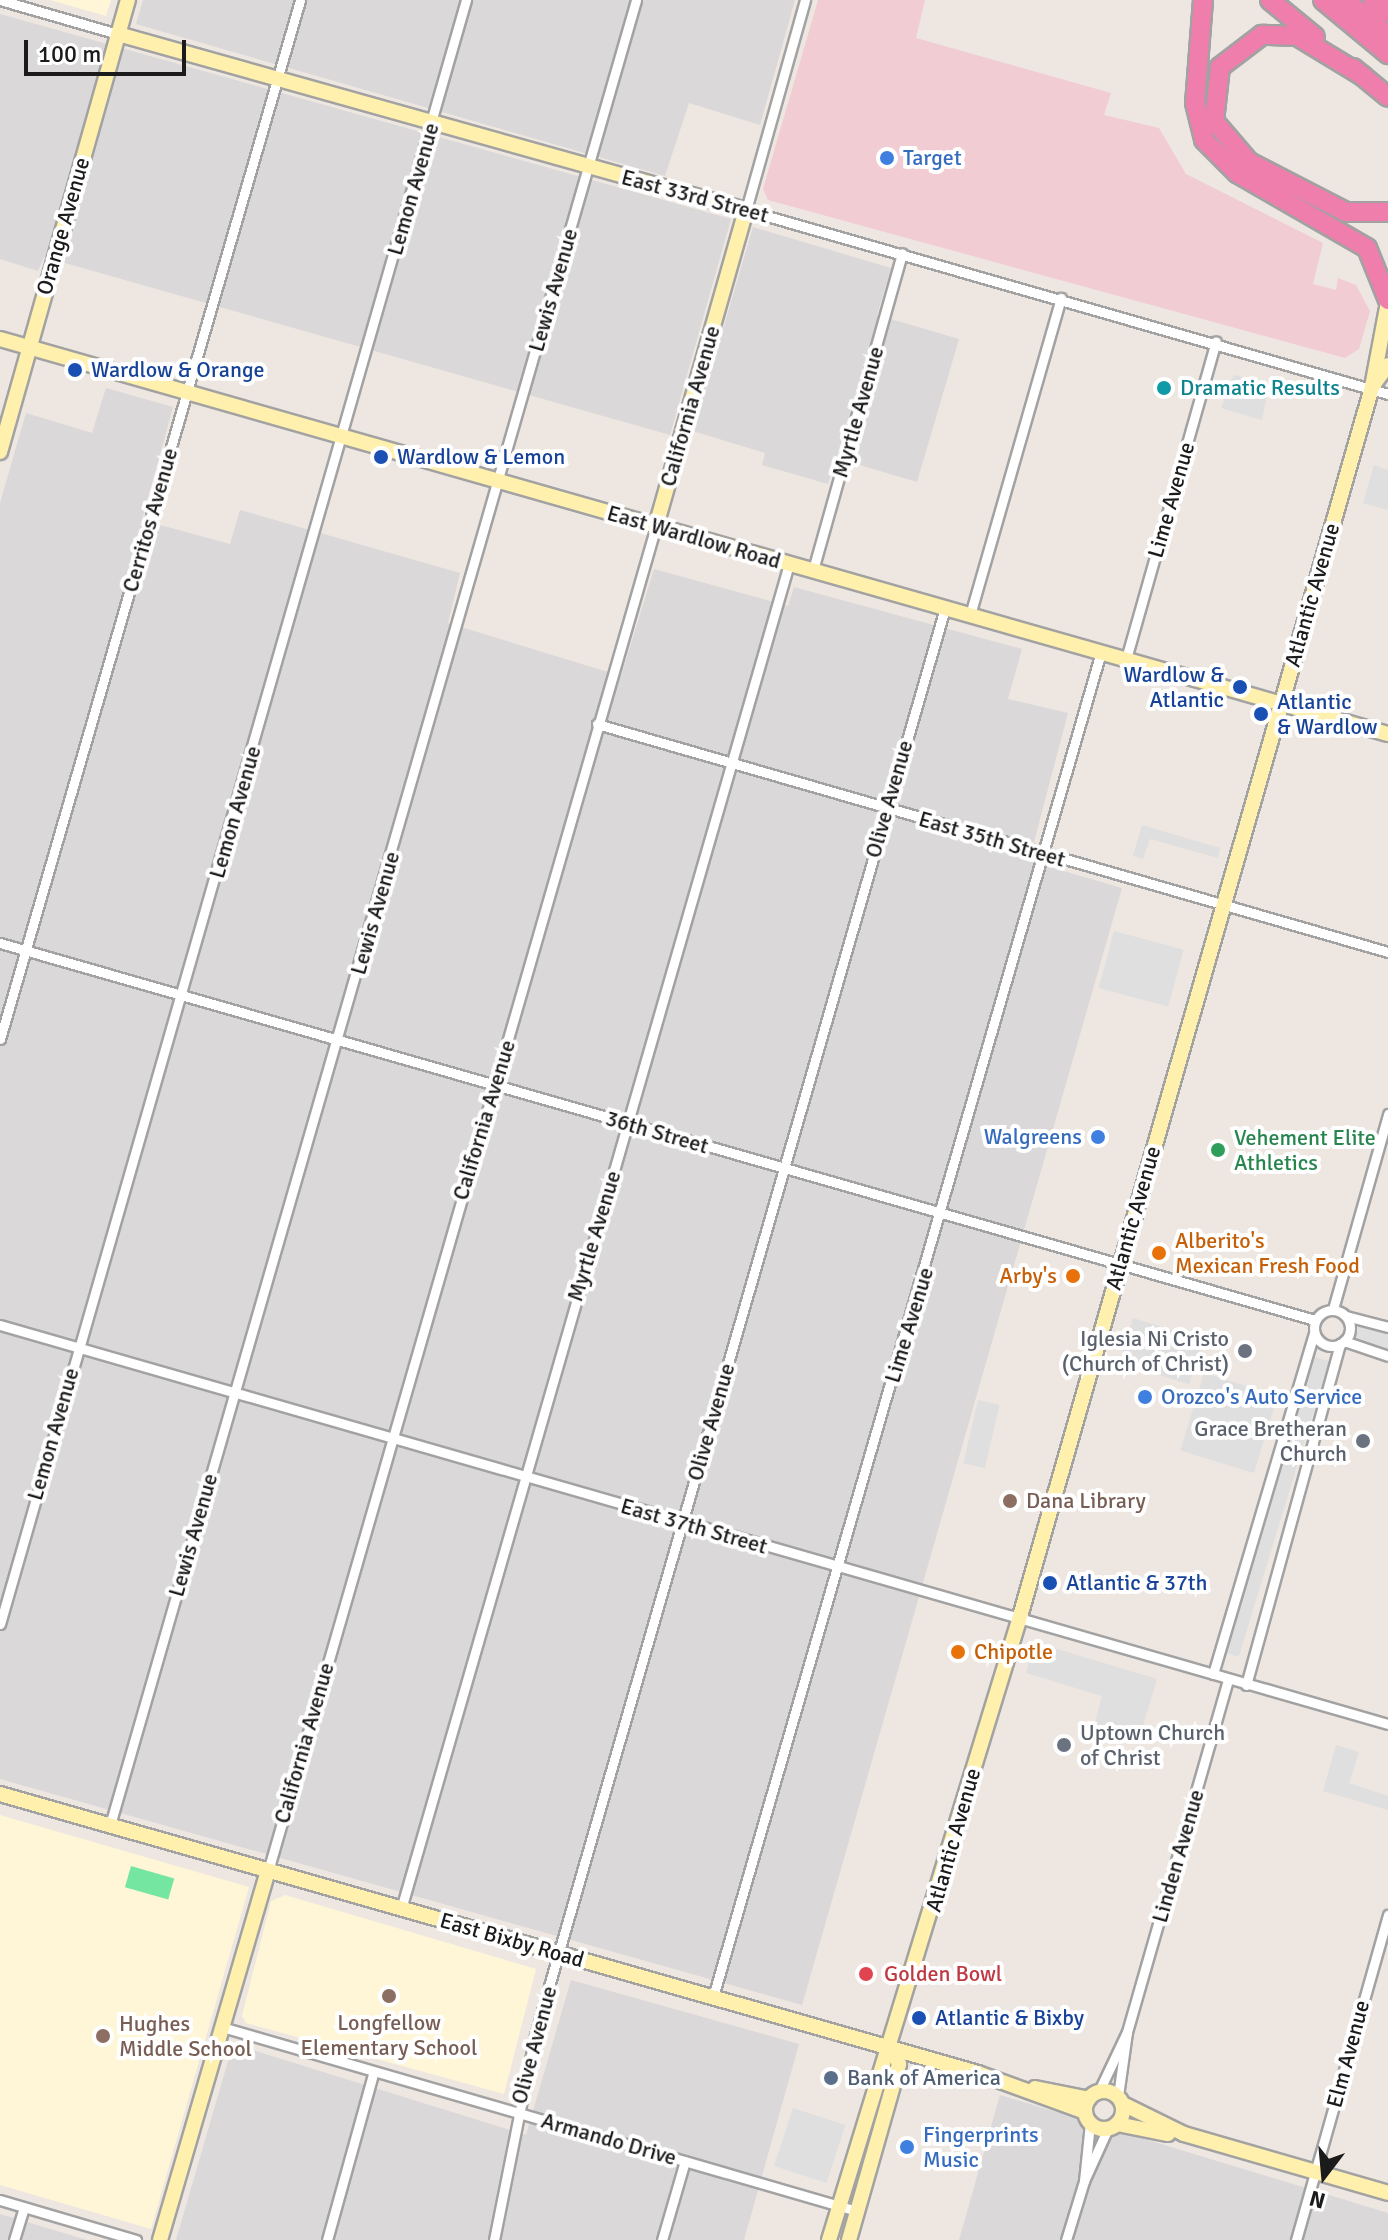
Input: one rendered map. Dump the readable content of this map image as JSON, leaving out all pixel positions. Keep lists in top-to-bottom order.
{
  "streets": {
    "main road": [
      "East 33rd Street",
      "Orange Avenue",
      "California Avenue",
      "East Wardlow Road",
      "Atlantic Avenue",
      "East Bixby Road"
    ],
    "street": [
      "Lemon Avenue",
      "Lewis Avenue",
      "Myrtle Avenue",
      "Lime Avenue",
      "Cerritos Avenue",
      "Olive Avenue",
      "East 35th Street",
      "36th Street",
      "East 37th Street",
      "Linden Avenue",
      "Elm Avenue",
      "Armando Drive"
    ]
  },
  "crossings": [
    ["Lemon Avenue", "East 33rd Street"],
    ["Lemon Avenue", "East Wardlow Road"],
    ["Lemon Avenue", "36th Street"],
    ["Lemon Avenue", "East 37th Street"],
    ["East 33rd Street", "Orange Avenue"],
    ["East 33rd Street", "Lewis Avenue"],
    ["East 33rd Street", "California Avenue"],
    ["East 33rd Street", "Myrtle Avenue"],
    ["East 33rd Street", "Lime Avenue"],
    ["East 33rd Street", "Cerritos Avenue"],
    ["East 33rd Street", "Atlantic Avenue"],
    ["Orange Avenue", "East Wardlow Road"],
    ["Lewis Avenue", "East Wardlow Road"],
    ["Lewis Avenue", "36th Street"],
    ["Lewis Avenue", "East 37th Street"],
    ["Lewis Avenue", "East Bixby Road"],
    ["California Avenue", "East Wardlow Road"],
    ["California Avenue", "East 35th Street"],
    ["California Avenue", "36th Street"],
    ["California Avenue", "East 37th Street"],
    ["California Avenue", "East Bixby Road"],
    ["California Avenue", "Armando Drive"],
    ["Myrtle Avenue", "East Wardlow Road"],
    ["Myrtle Avenue", "East 35th Street"],
    ["Myrtle Avenue", "36th Street"],
    ["Myrtle Avenue", "East 37th Street"],
    ["Myrtle Avenue", "East Bixby Road"],
    ["Lime Avenue", "East Wardlow Road"],
    ["Lime Avenue", "East 35th Street"],
    ["Lime Avenue", "36th Street"],
    ["Lime Avenue", "East 37th Street"],
    ["Lime Avenue", "East Bixby Road"],
    ["Cerritos Avenue", "East Wardlow Road"],
    ["Cerritos Avenue", "36th Street"],
    ["East Wardlow Road", "Atlantic Avenue"],
    ["East Wardlow Road", "Olive Avenue"],
    ["Atlantic Avenue", "East 35th Street"],
    ["Atlantic Avenue", "36th Street"],
    ["Atlantic Avenue", "East 37th Street"],
    ["Atlantic Avenue", "East Bixby Road"],
    ["Atlantic Avenue", "Armando Drive"],
    ["Olive Avenue", "East 35th Street"],
    ["Olive Avenue", "36th Street"],
    ["Olive Avenue", "East 37th Street"],
    ["Olive Avenue", "East Bixby Road"],
    ["Olive Avenue", "Armando Drive"],
    ["East 37th Street", "Linden Avenue"]
  ],
  "places": [
    "Target",
    "Wardlow & Orange",
    "Dramatic Results",
    "Wardlow & Lemon",
    "Wardlow & Atlantic",
    "Atlantic & Wardlow",
    "Walgreens",
    "Vehement Elite Athletics",
    "Alberito's Mexican Fresh Food",
    "Arby's",
    "Iglesia Ni Cristo (Church of Christ)",
    "Orozco's Auto Service",
    "Grace Bretheran Church",
    "Dana Library",
    "Atlantic & 37th",
    "Chipotle",
    "Uptown Church of Christ",
    "Golden Bowl",
    "Longfellow Elementary School",
    "Atlantic & Bixby",
    "Hughes Middle School",
    "Bank of America",
    "Fingerprints Music"
  ],
  "scale_bar": "100 m",
  "north": "bottom"
}
